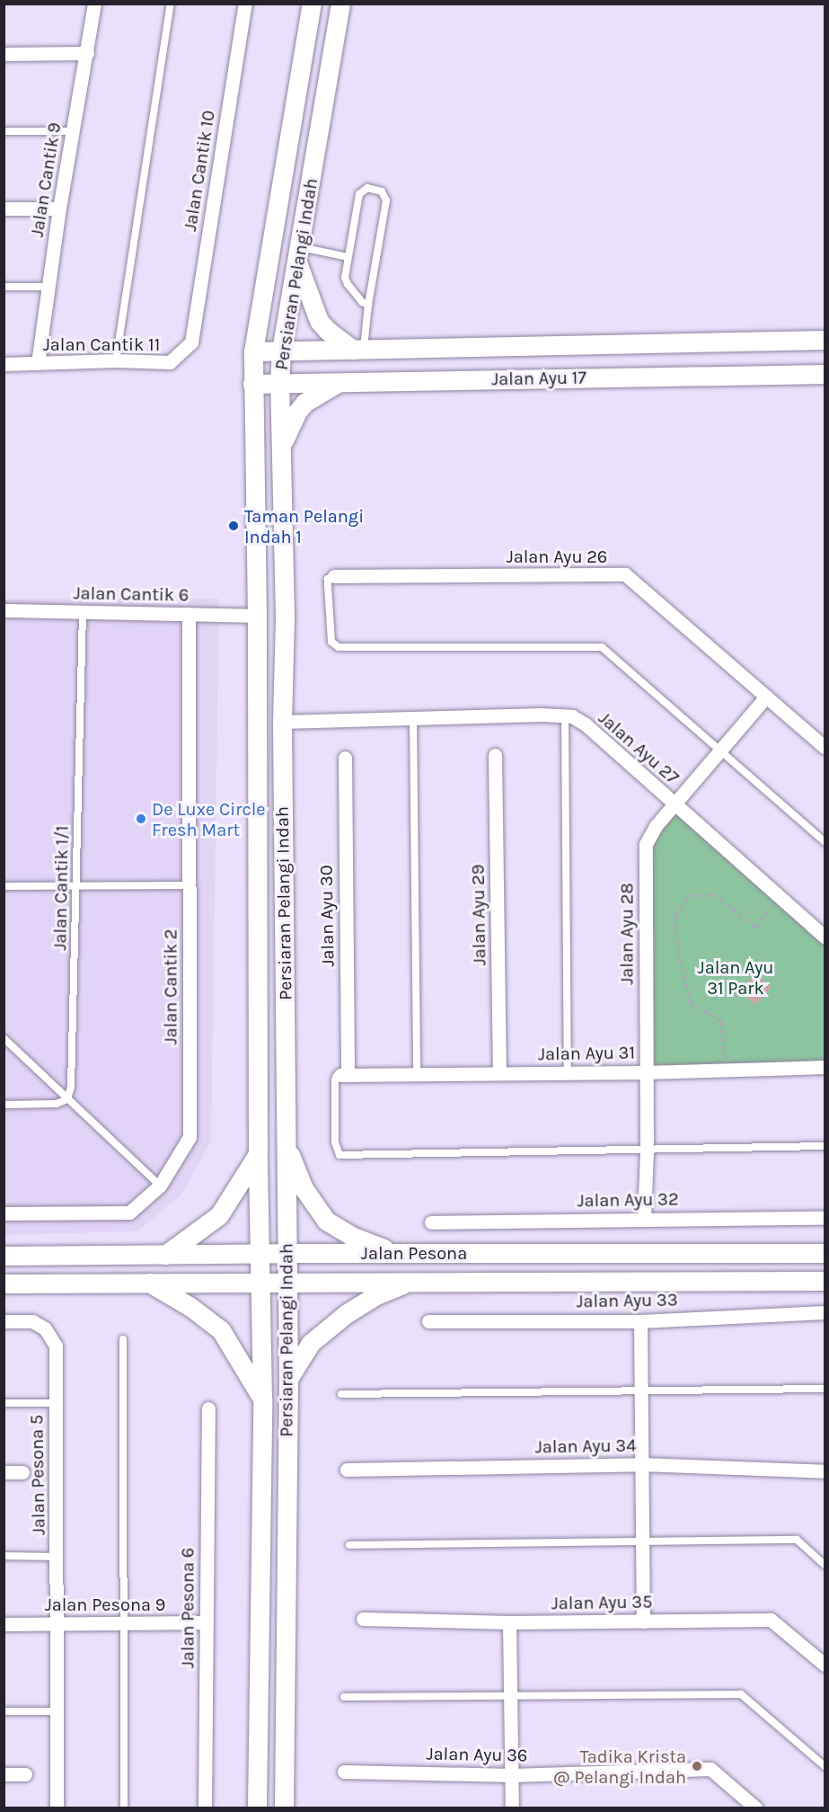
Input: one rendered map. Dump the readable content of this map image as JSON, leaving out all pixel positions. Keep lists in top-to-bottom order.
{
  "streets": {
    "main road": ["Persiaran Pelangi Indah", "Jalan Ayu 17", "Jalan Pesona"],
    "street": [
      "Jalan Cantik 10",
      "Jalan Cantik 9",
      "Jalan Cantik 11",
      "Jalan Ayu 26",
      "Jalan Cantik 6",
      "Jalan Ayu 27",
      "Jalan Ayu 29",
      "Jalan Ayu 30",
      "Jalan Ayu 28",
      "Jalan Cantik 2",
      "Jalan Ayu 31",
      "Jalan Ayu 32",
      "Jalan Ayu 33",
      "Jalan Ayu 34",
      "Jalan Pesona 5",
      "Jalan Ayu 35",
      "Jalan Pesona 9",
      "Jalan Pesona 6",
      "Jalan Ayu 36"
    ],
    "lane": ["Jalan Cantik 1/1"]
  },
  "crossings": [
    ["Jalan Cantik 10", "Jalan Cantik 11"],
    ["Jalan Cantik 9", "Jalan Cantik 11"],
    ["Persiaran Pelangi Indah", "Jalan Ayu 17"],
    ["Persiaran Pelangi Indah", "Jalan Cantik 6"],
    ["Persiaran Pelangi Indah", "Jalan Ayu 27"],
    ["Persiaran Pelangi Indah", "Jalan Pesona"],
    ["Jalan Cantik 6", "Jalan Cantik 1/1"],
    ["Jalan Cantik 6", "Jalan Cantik 2"],
    ["Jalan Ayu 27", "Jalan Ayu 28"],
    ["Jalan Ayu 29", "Jalan Ayu 31"],
    ["Jalan Ayu 30", "Jalan Ayu 31"],
    ["Jalan Ayu 28", "Jalan Ayu 31"],
    ["Jalan Ayu 28", "Jalan Ayu 32"],
    ["Jalan Pesona 5", "Jalan Pesona 9"],
    ["Jalan Pesona 9", "Jalan Pesona 6"]
  ],
  "parks": ["Jalan Ayu 31 Park"],
  "places": ["Taman Pelangi Indah 1", "De Luxe Circle Fresh Mart", "Tadika Krista @ Pelangi Indah"]
}
